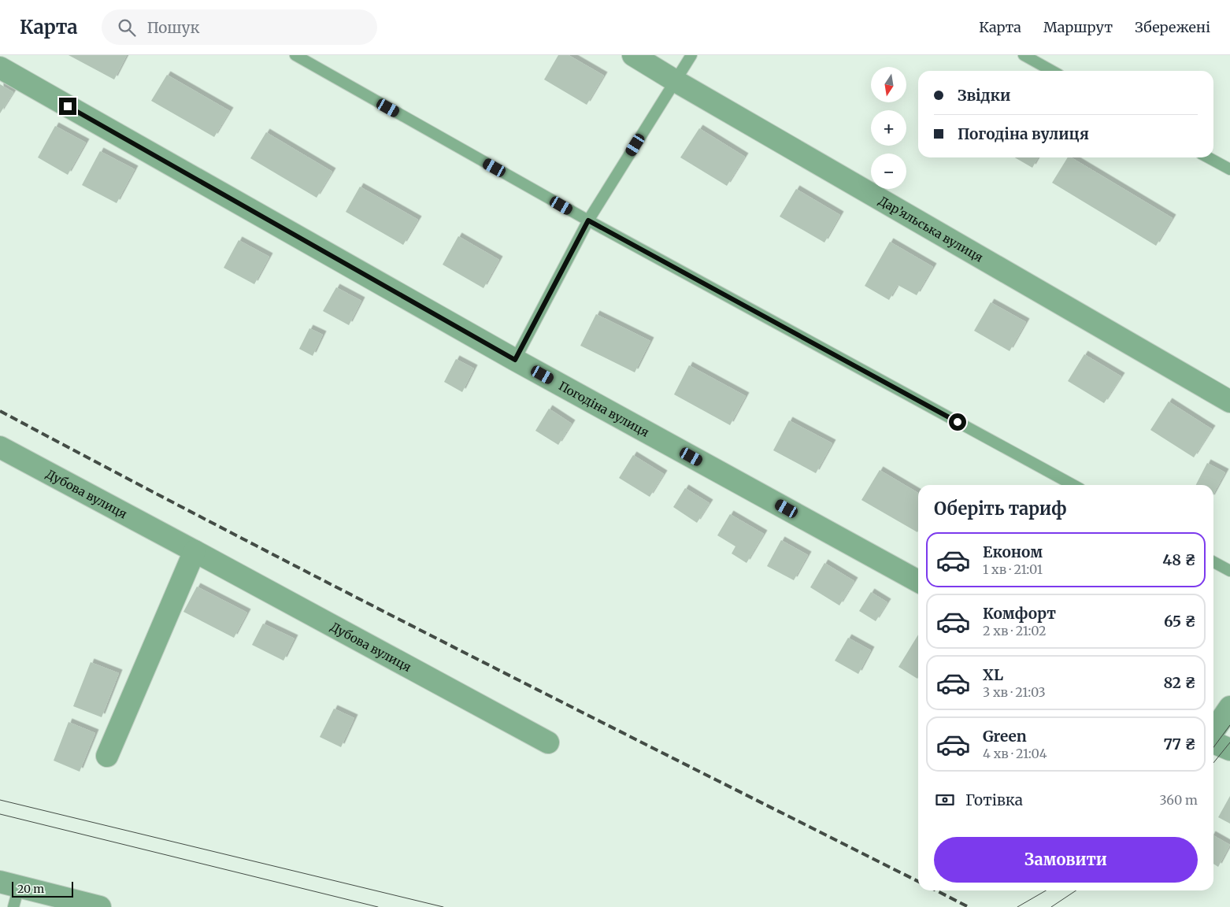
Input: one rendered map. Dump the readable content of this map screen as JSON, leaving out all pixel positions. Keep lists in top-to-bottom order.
{
  "streets": {
    "street": ["Дар’яльська вулиця", "Погодіна вулиця", "Дубова вулиця"]
  },
  "scale_bar": "20 m",
  "north": "bottom",
  "page": {
    "header": "Карта",
    "search": "Пошук",
    "nav": ["Карта", "Маршрут", "Збережені"],
    "map_buttons": ["+", "−"],
    "banner": ["Звідки", "Погодіна вулиця"],
    "heading": "Оберіть тариф",
    "list": [
      {
        "name": "Економ",
        "note": "1 хв · 21:01",
        "value": "48 ₴"
      },
      {
        "name": "Комфорт",
        "note": "2 хв · 21:02",
        "value": "65 ₴"
      },
      {
        "name": "XL",
        "note": "3 хв · 21:03",
        "value": "82 ₴"
      },
      {
        "name": "Green",
        "note": "4 хв · 21:04",
        "value": "77 ₴"
      }
    ],
    "pay": ["Готівка", "360 m"],
    "buttons": "Замовити",
    "scale": "20 m"
  }
}
